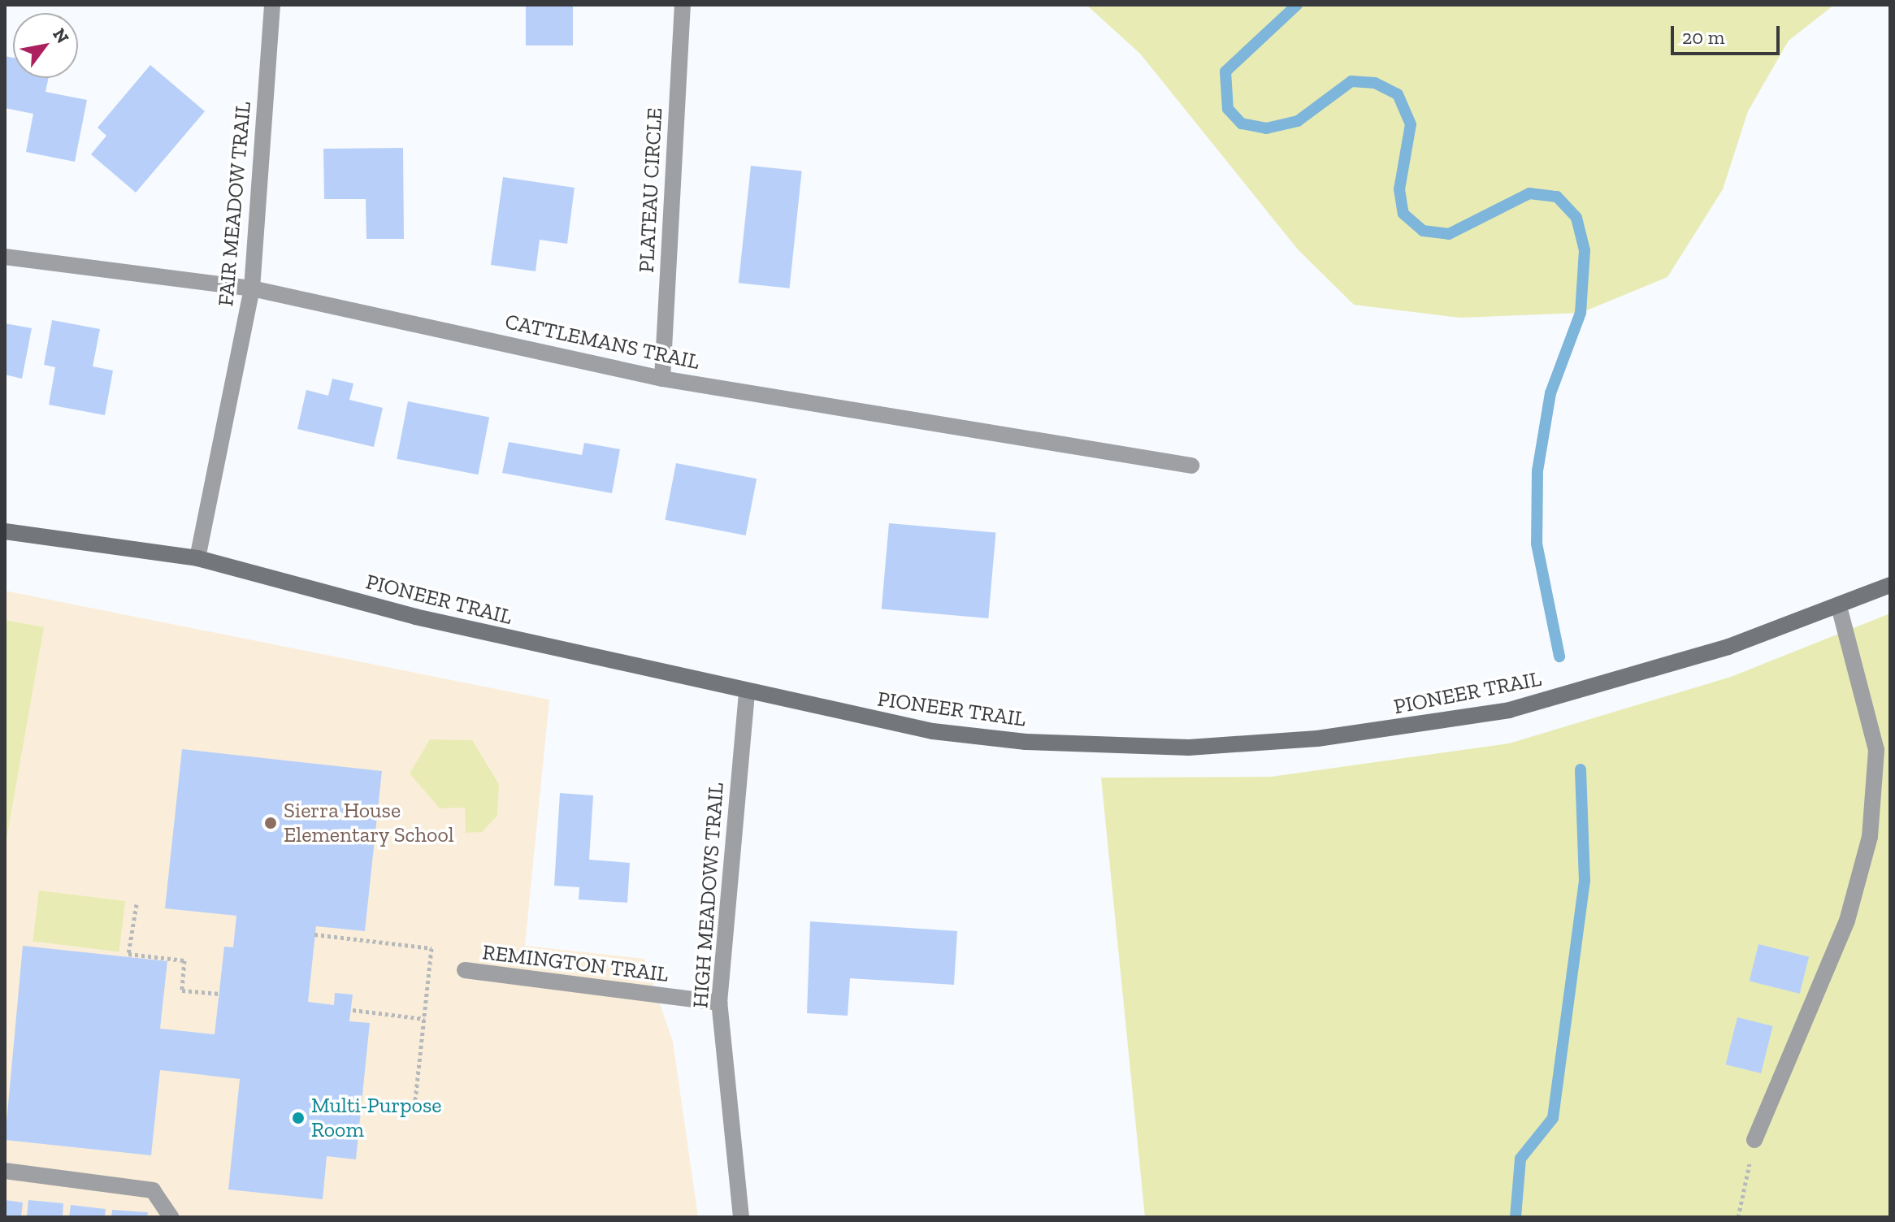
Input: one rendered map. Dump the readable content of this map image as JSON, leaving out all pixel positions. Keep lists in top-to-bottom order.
{
  "streets": {
    "main road": ["PIONEER TRAIL"],
    "street": [
      "PLATEAU CIRCLE",
      "FAIR MEADOW TRAIL",
      "CATTLEMANS TRAIL",
      "HIGH MEADOWS TRAIL",
      "REMINGTON TRAIL"
    ]
  },
  "crossings": [
    ["PLATEAU CIRCLE", "CATTLEMANS TRAIL"],
    ["FAIR MEADOW TRAIL", "CATTLEMANS TRAIL"],
    ["FAIR MEADOW TRAIL", "PIONEER TRAIL"],
    ["PIONEER TRAIL", "HIGH MEADOWS TRAIL"],
    ["HIGH MEADOWS TRAIL", "REMINGTON TRAIL"]
  ],
  "places": ["Sierra House Elementary School", "Multi-Purpose Room"],
  "scale_bar": "20 m",
  "north": "top right"
}
